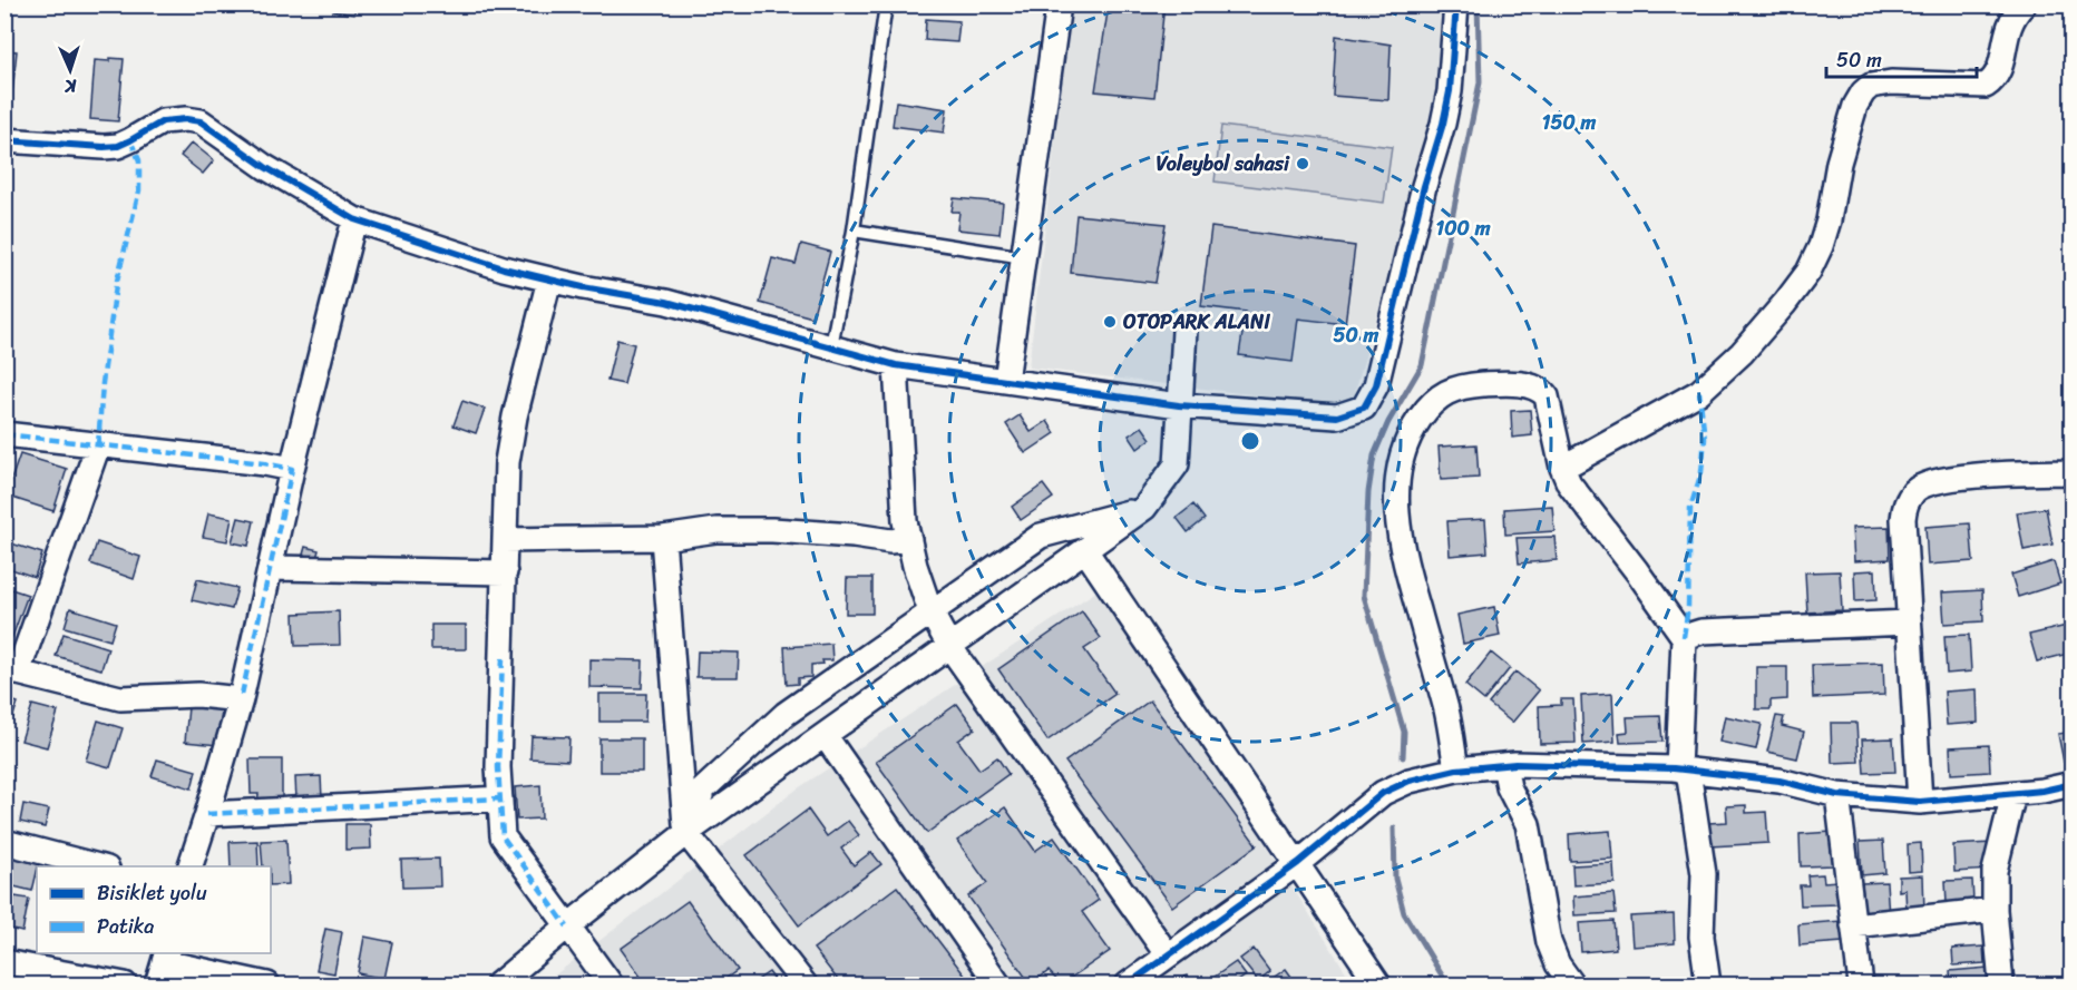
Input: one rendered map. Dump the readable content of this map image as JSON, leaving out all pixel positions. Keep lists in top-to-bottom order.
{
  "places": ["Voleybol sahasi", "OTOPARK ALANI"],
  "legend": ["Bisiklet yolu", "Patika"],
  "scale_bar": "50 m",
  "north": "bottom",
  "rings": ["150 m", "100 m", "50 m"]
}
